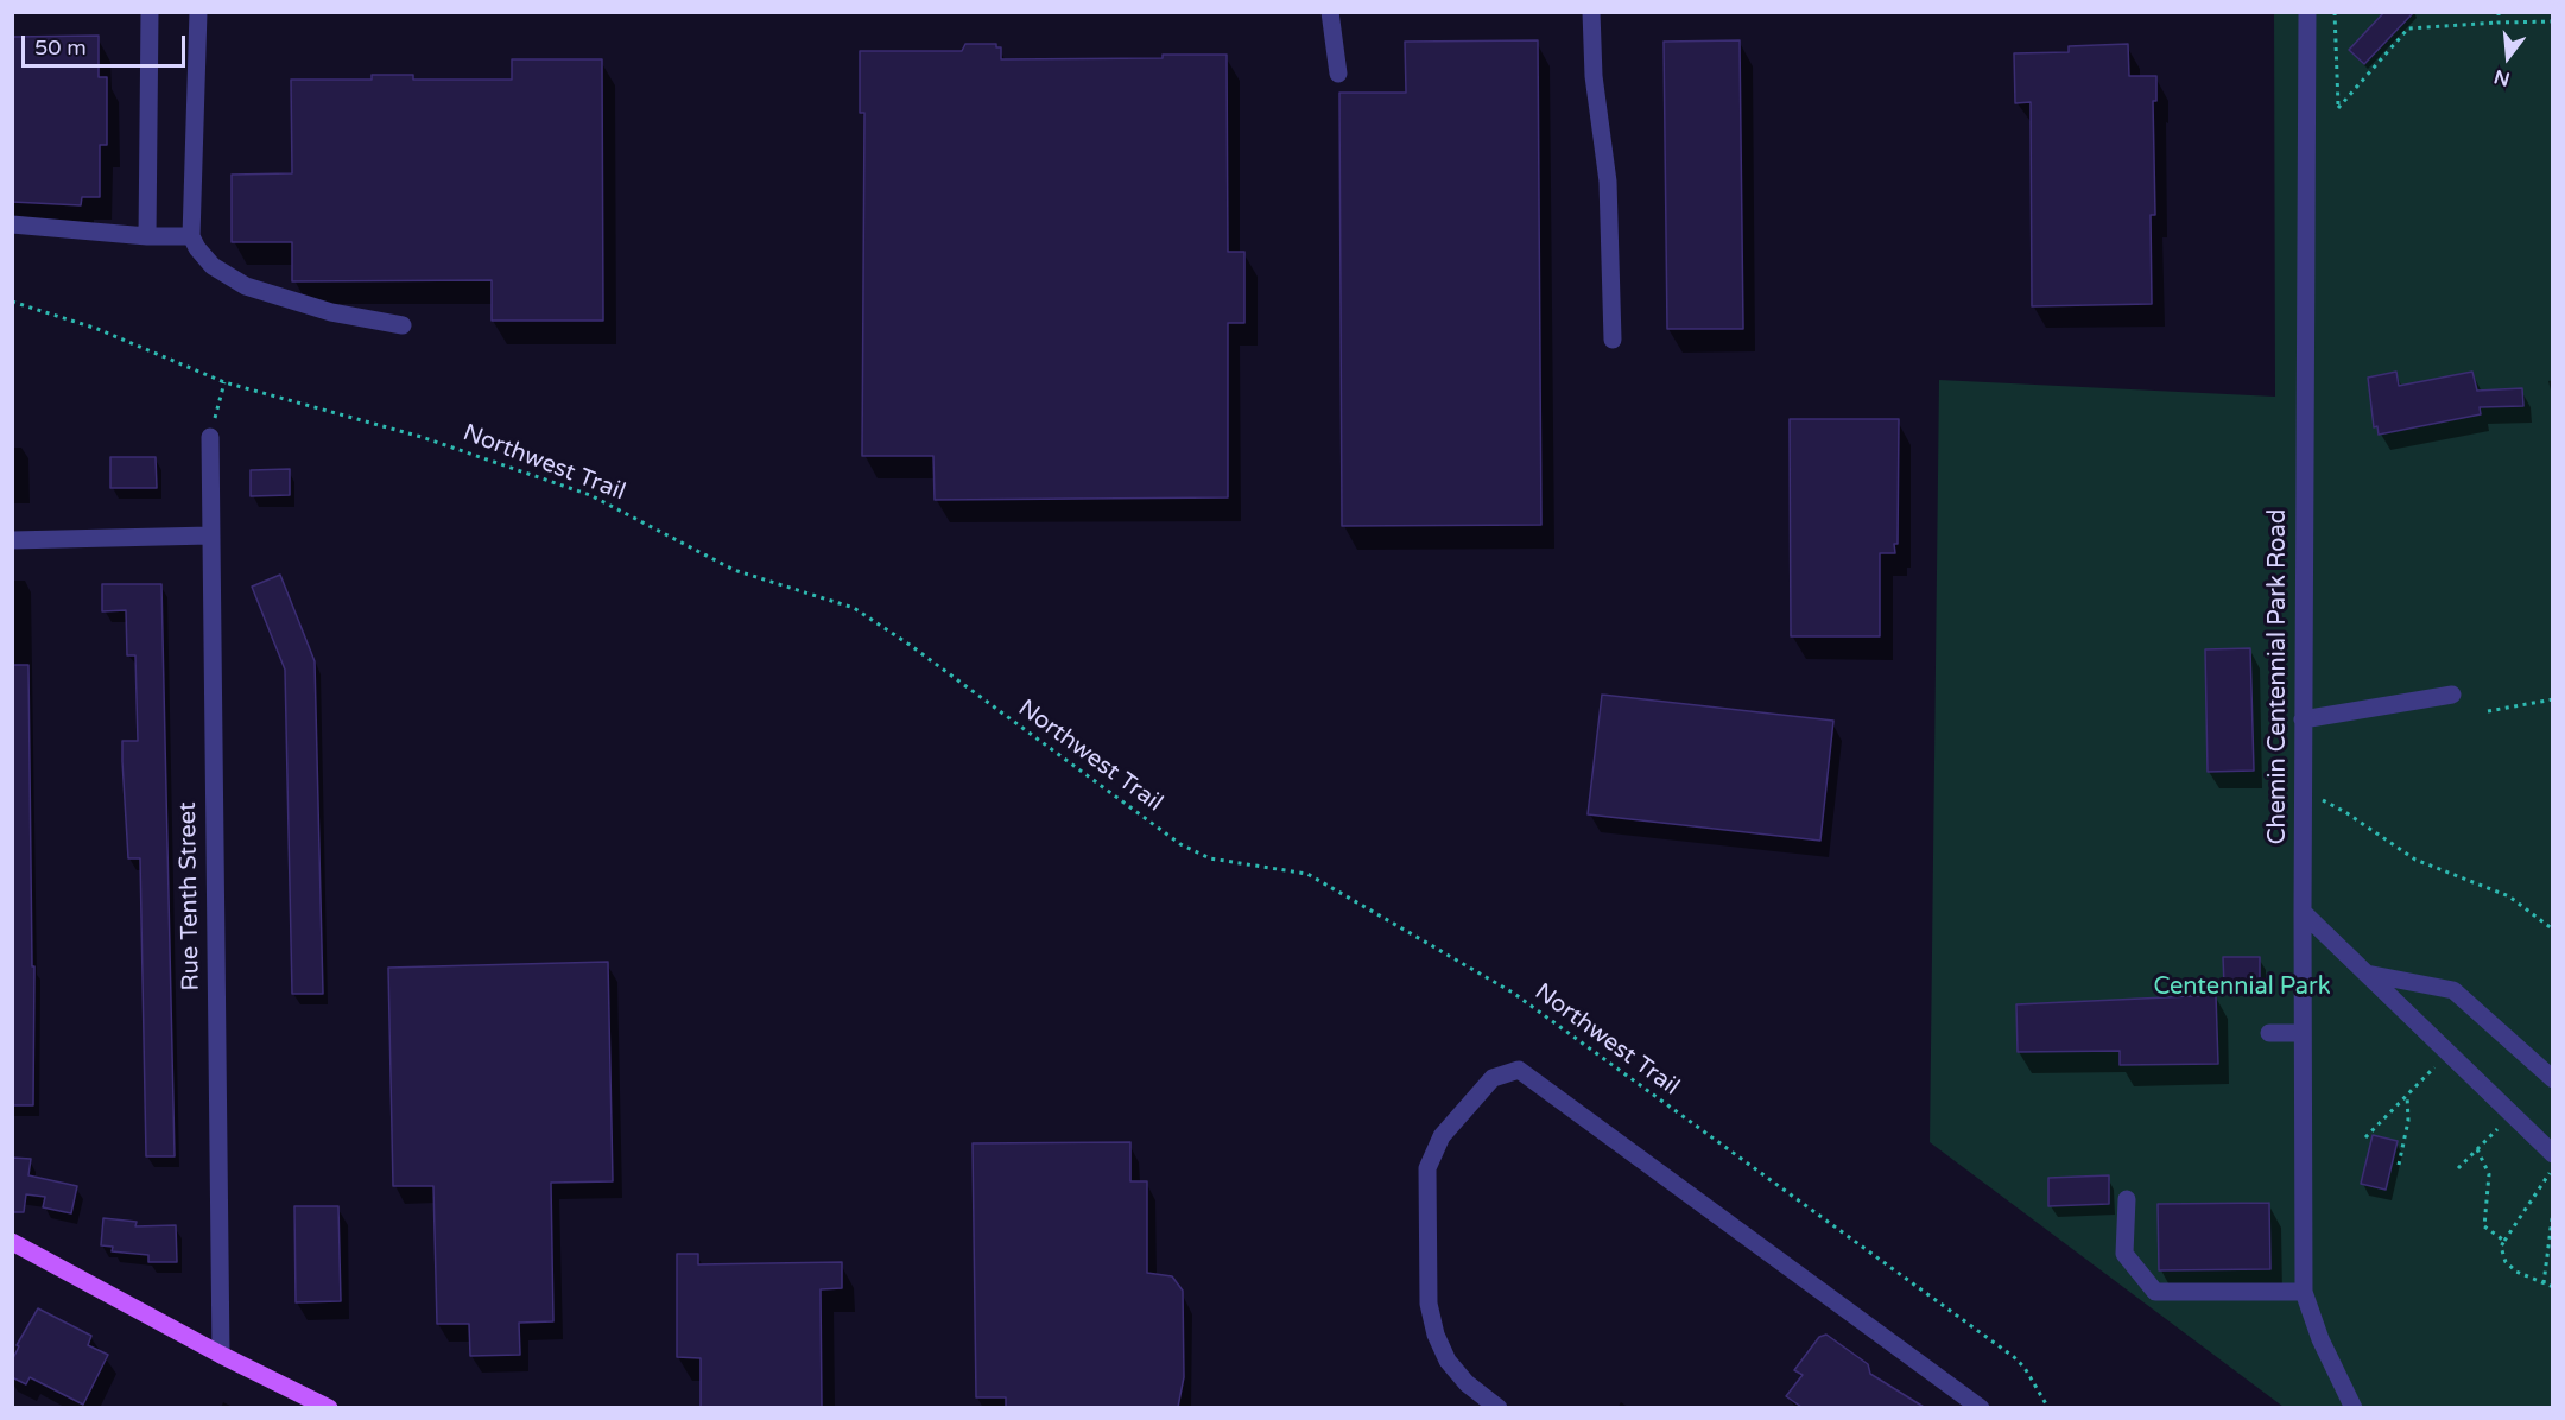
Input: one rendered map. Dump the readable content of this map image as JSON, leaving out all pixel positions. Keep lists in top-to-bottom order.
{
  "streets": {
    "street": ["Chemin Centennial Park Road", "Rue Tenth Street"],
    "path": ["Northwest Trail"]
  },
  "parks": ["Centennial Park"],
  "scale_bar": "50 m",
  "north": "bottom"
}
